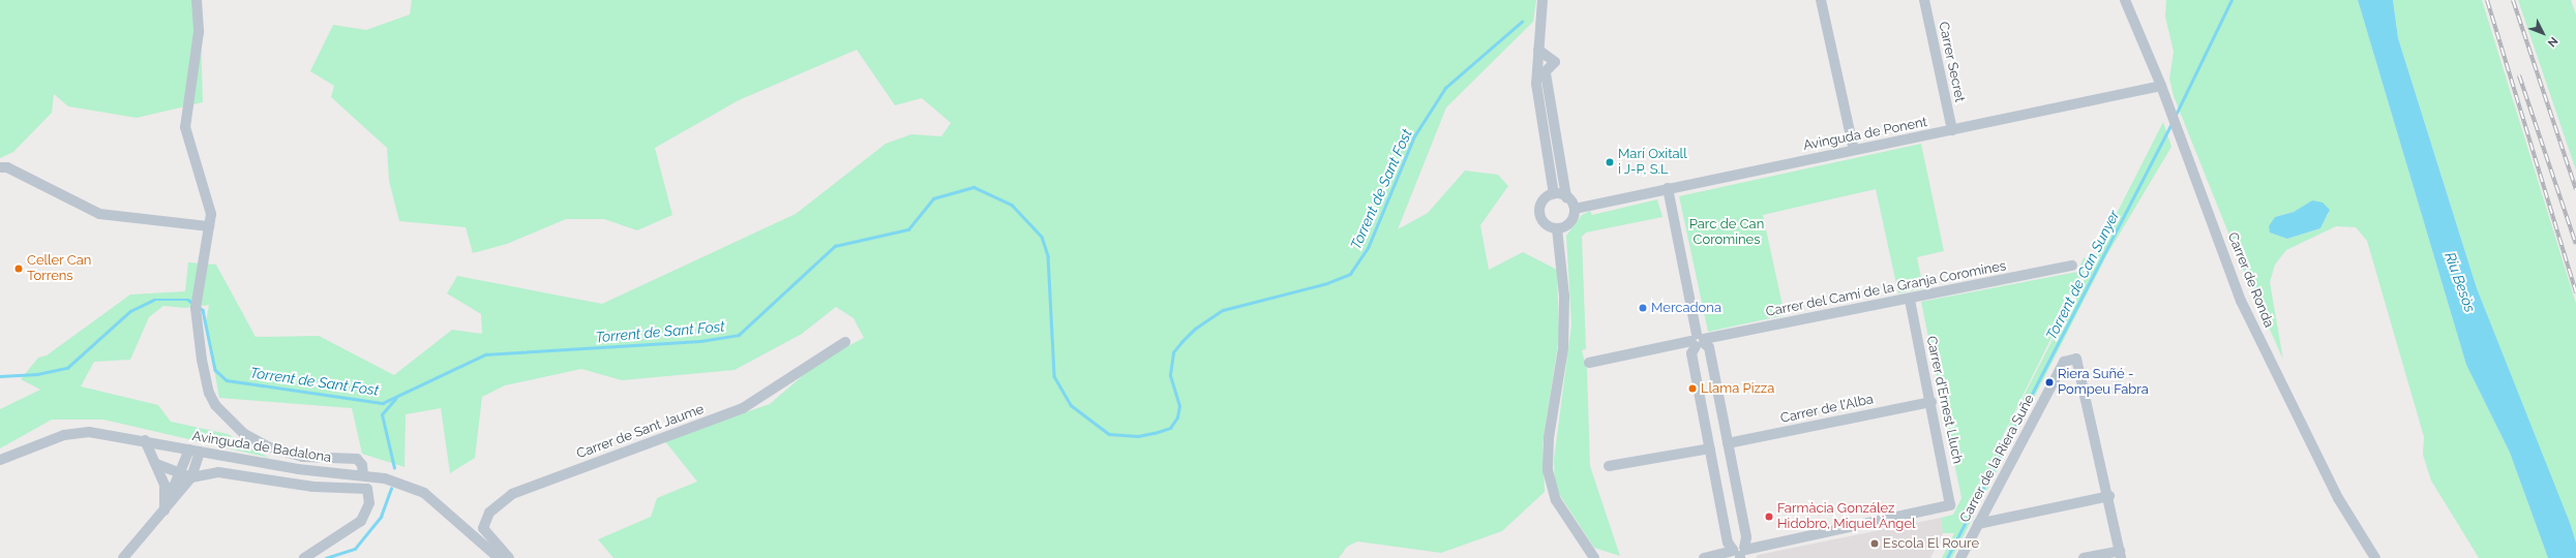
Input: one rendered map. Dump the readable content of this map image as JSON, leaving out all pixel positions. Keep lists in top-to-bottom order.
{
  "streets": {
    "street": [
      "Carrer Secret",
      "Avinguda de Ponent",
      "Carrer de Ronda",
      "Carrer del Camí de la Granja Coromines",
      "Carrer d'Ernest Lluch",
      "Carrer de l'Alba",
      "Carrer de Sant Jaume",
      "Avinguda de Badalona",
      "Carrer de la Riera Suñe"
    ]
  },
  "crossings": [
    ["Carrer Secret", "Avinguda de Ponent"],
    ["Avinguda de Ponent", "Carrer de Ronda"],
    ["Carrer del Camí de la Granja Coromines", "Carrer d'Ernest Lluch"],
    ["Carrer d'Ernest Lluch", "Carrer de l'Alba"]
  ],
  "water": ["Torrent de Sant Fost", "Torrent de Can Sunyer", "Riu Besòs"],
  "parks": ["Parc de Can Coromines"],
  "places": [
    "Marí Oxitall i J-P, S.L",
    "Celler Can Torrens",
    "Mercadona",
    "Riera Suñé - Pompeu Fabra",
    "Llama Pizza",
    "Farmàcia González Hidobro, Miquel Àngel",
    "Escola El Roure"
  ],
  "north": "bottom right"
}
